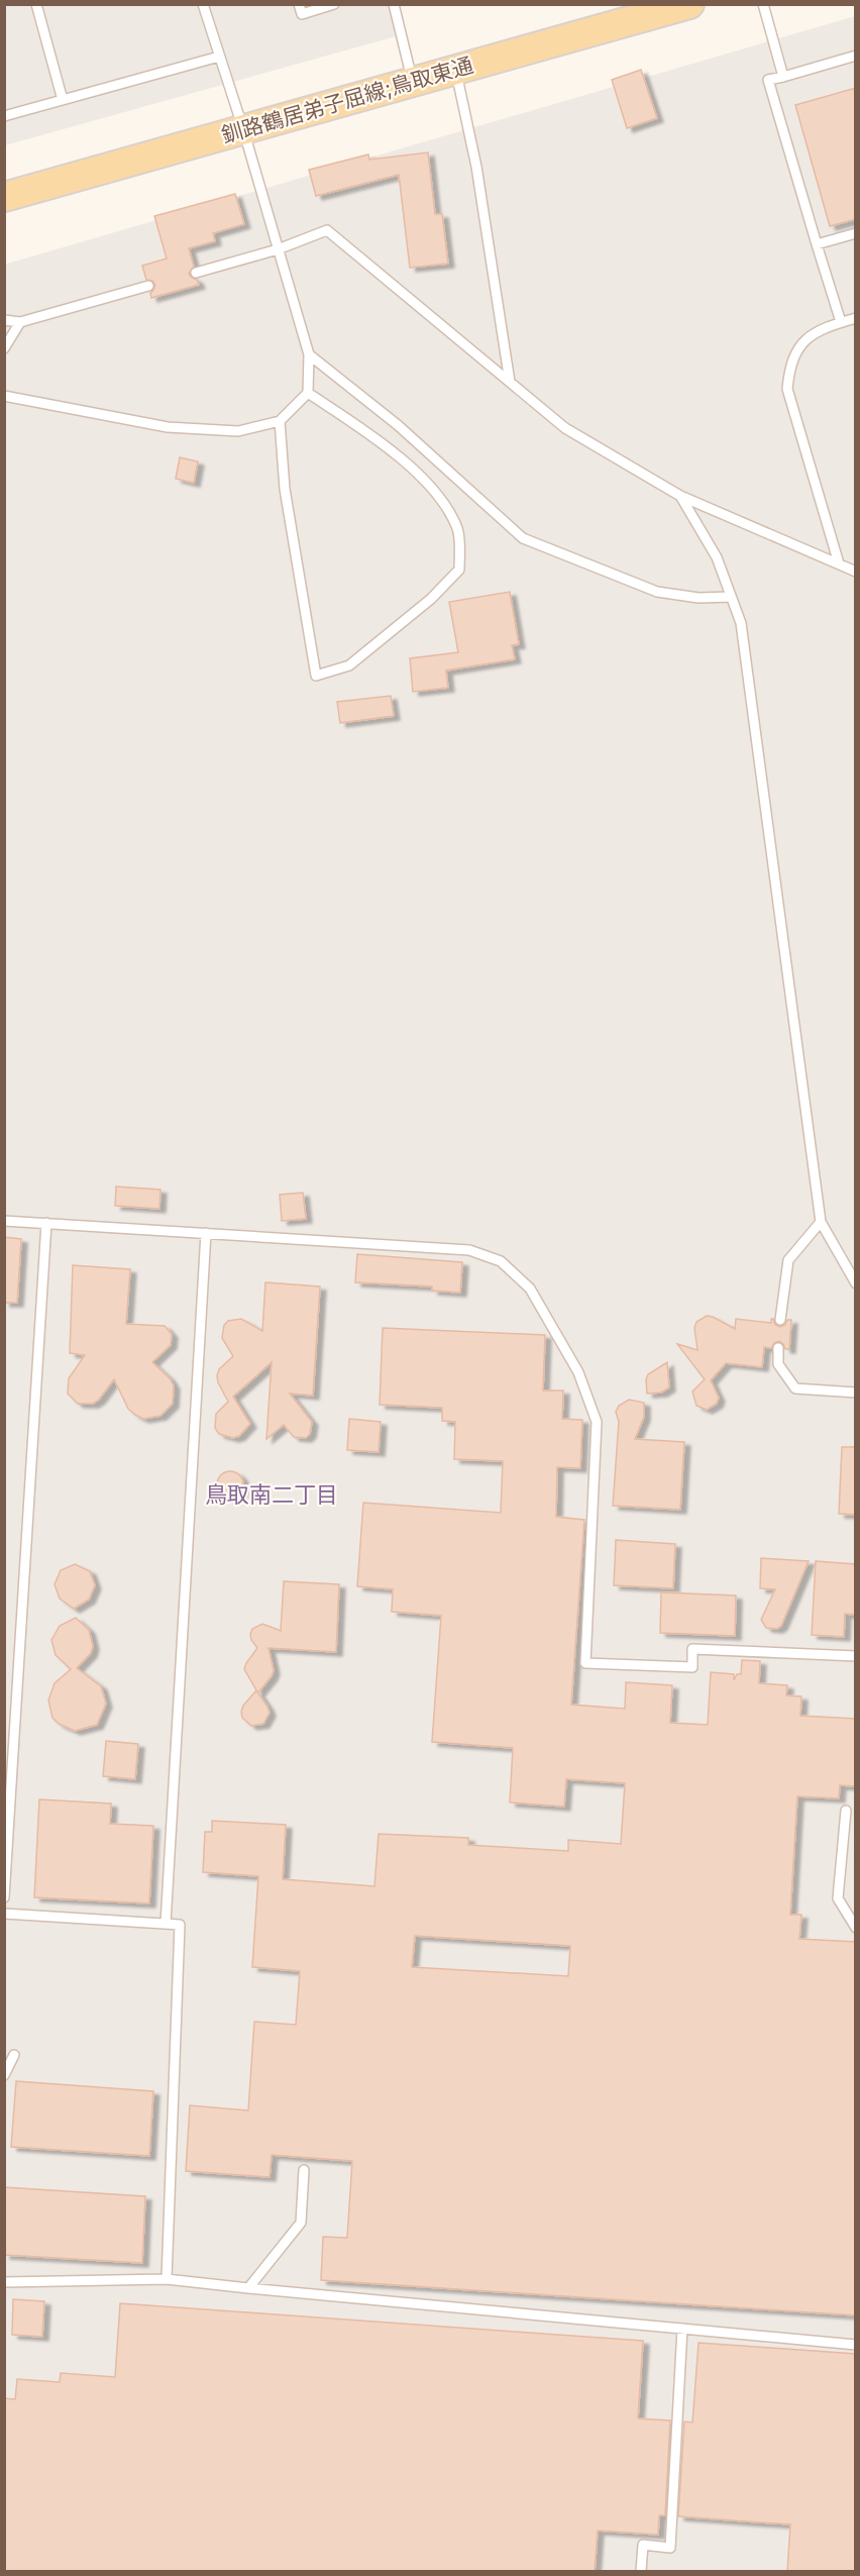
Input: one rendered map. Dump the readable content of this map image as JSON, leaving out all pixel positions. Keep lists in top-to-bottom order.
{
  "streets": {
    "main road": ["釧路鶴居弟子屈線;鳥取東通"]
  },
  "districts": ["鳥取南二丁目"]
}
